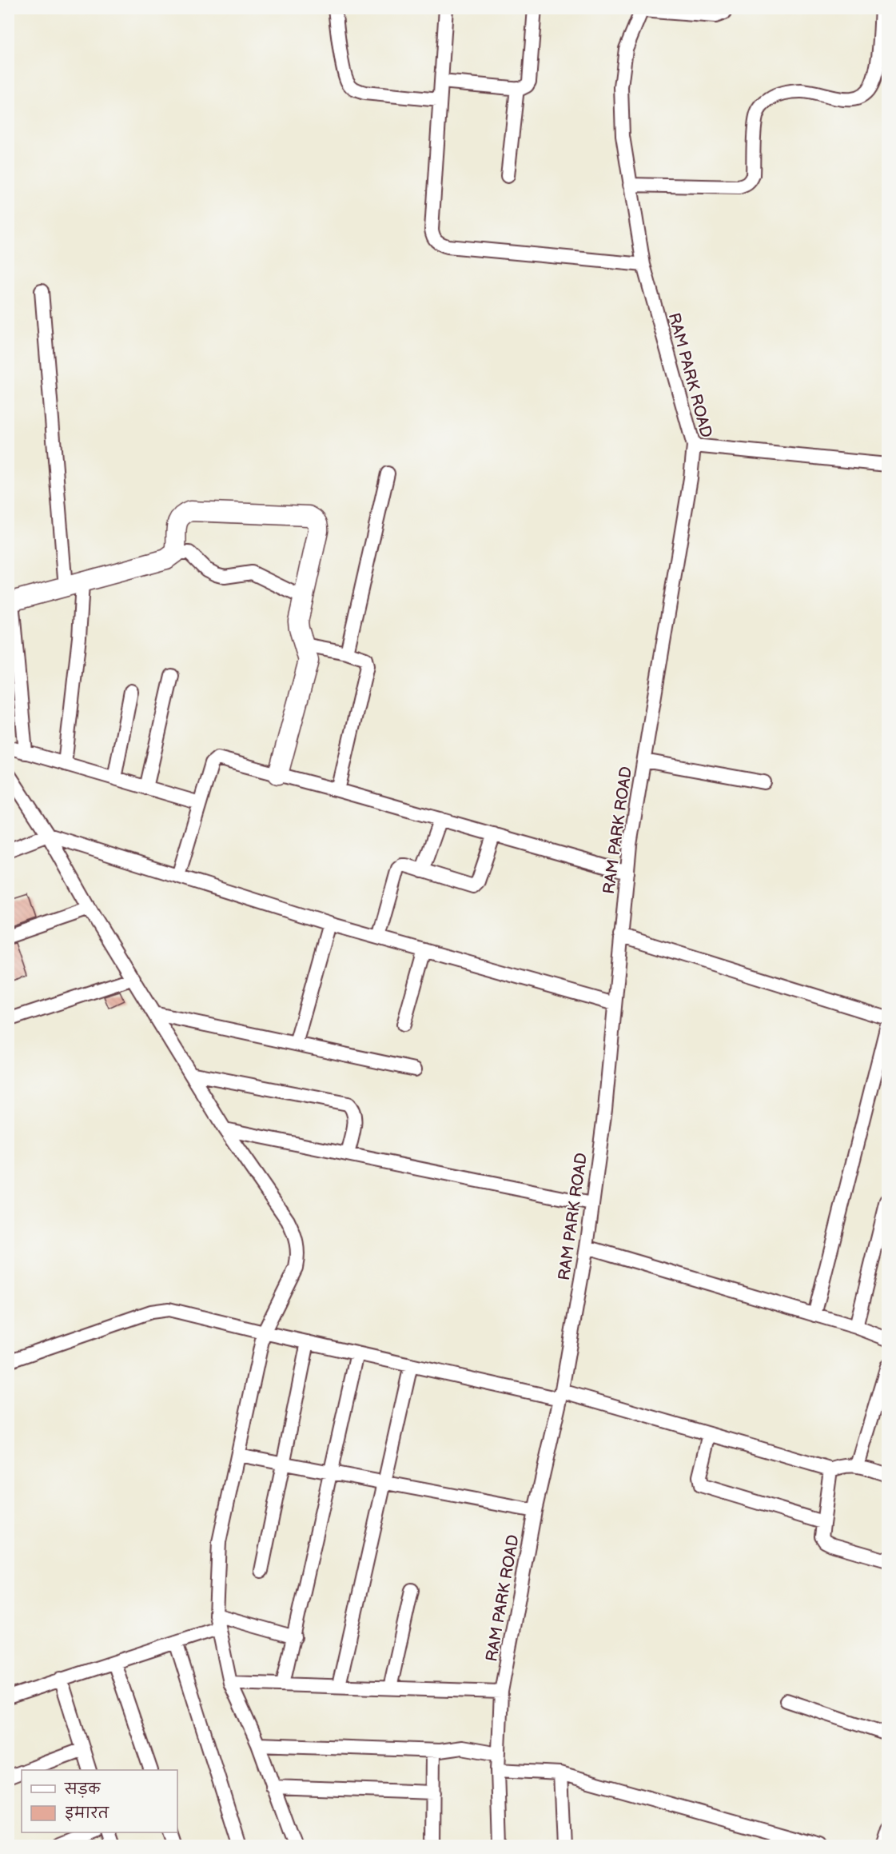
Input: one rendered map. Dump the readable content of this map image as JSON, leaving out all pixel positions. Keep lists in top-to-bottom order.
{
  "streets": {
    "street": ["RAM PARK ROAD"]
  },
  "legend": ["सड़क", "इमारत"]
}
